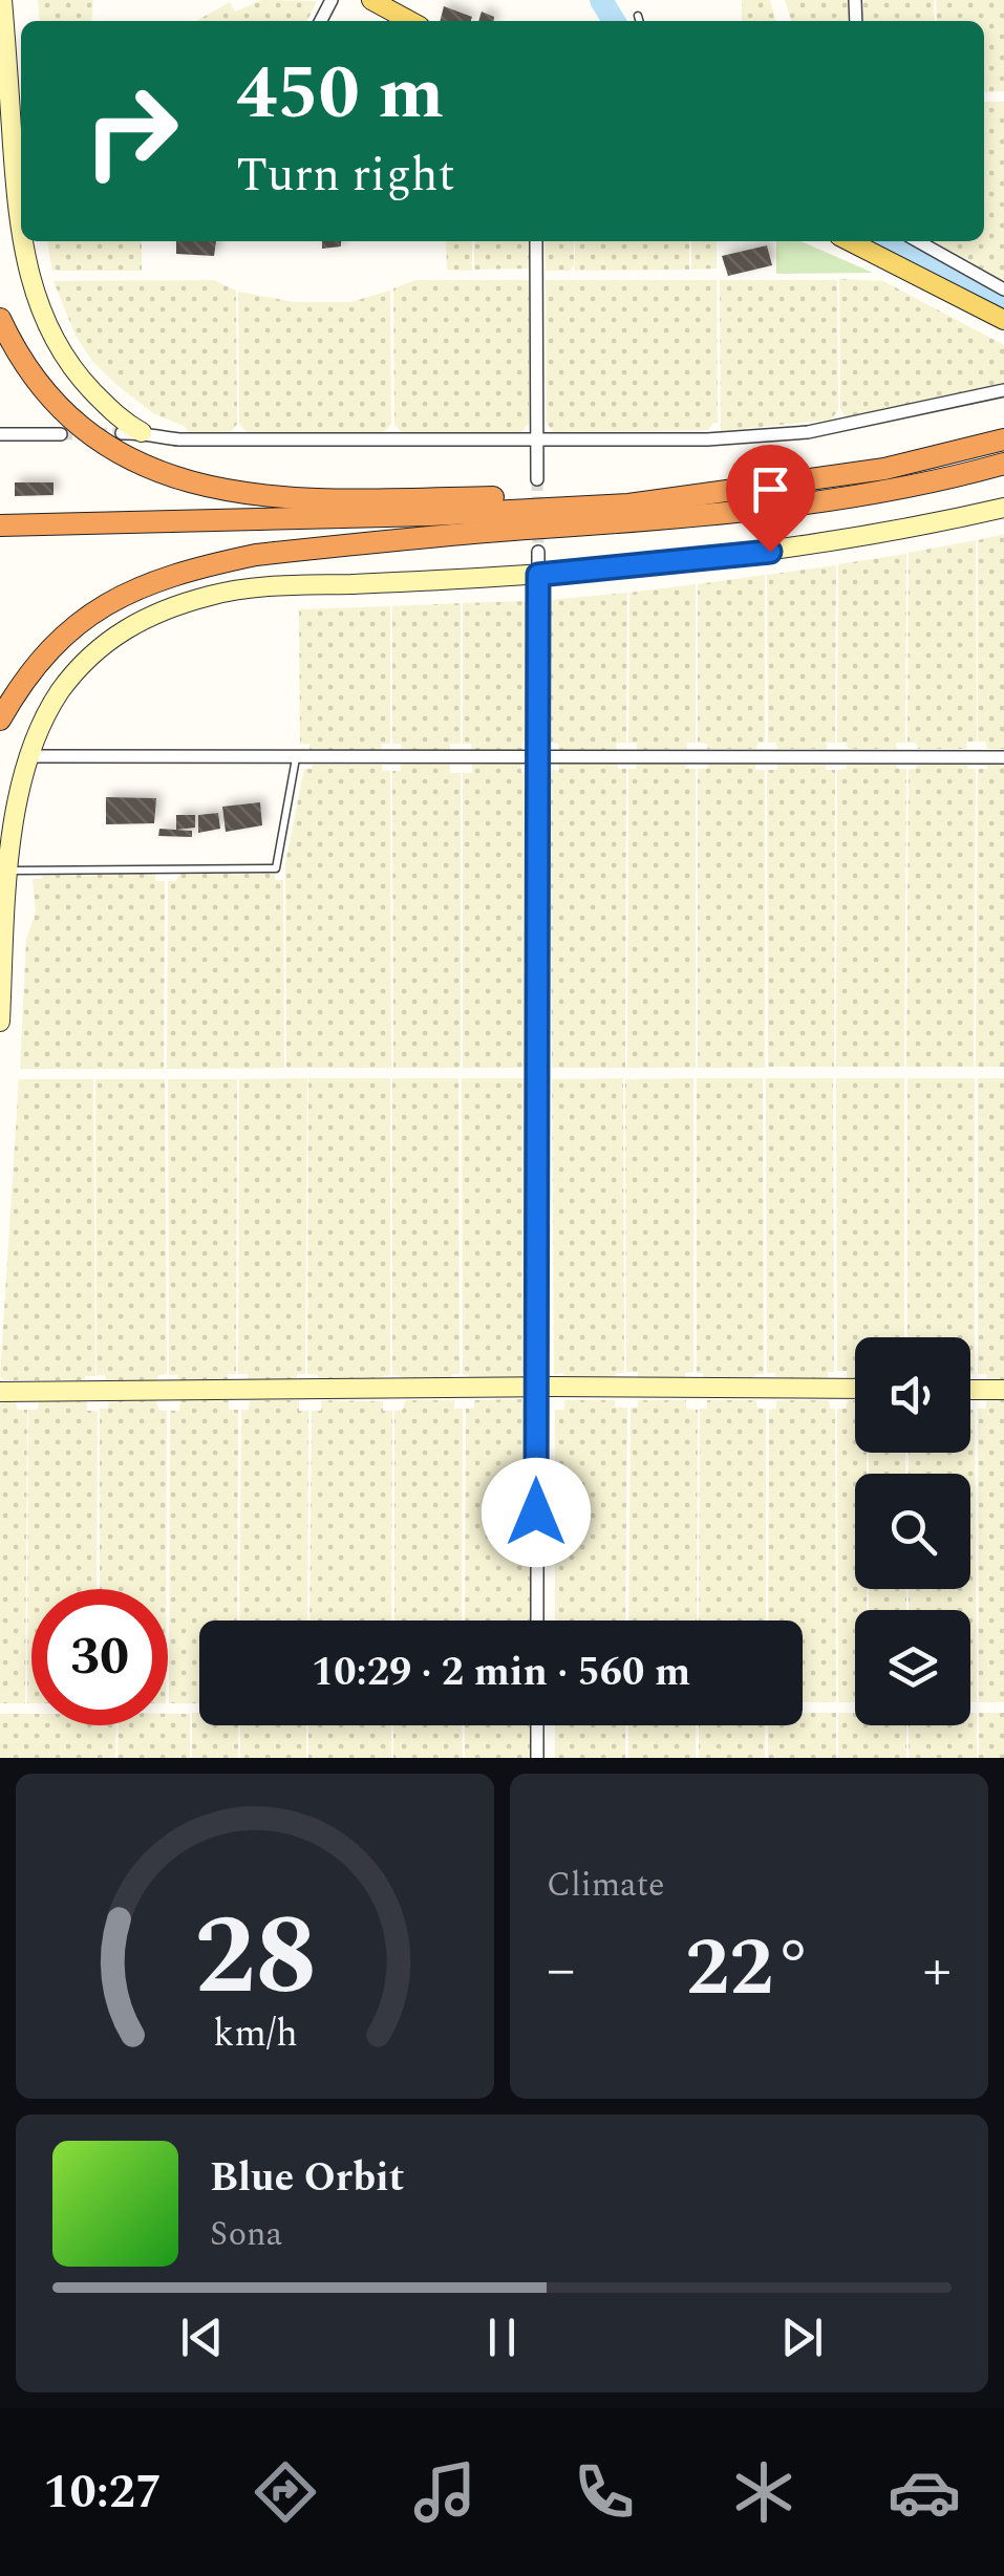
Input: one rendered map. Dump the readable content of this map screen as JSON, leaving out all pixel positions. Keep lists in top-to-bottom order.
{
  "page": {
    "turn": ["450 m", "Turn right"],
    "limit": "30",
    "trip": "10:29 · 2 min · 560 m",
    "tile": "Climate",
    "heat": ["−", "22°", "+"],
    "song": ["Blue Orbit", "Sona"],
    "tabs": "10:27",
    "gauge": ["28", "km/h"]
  }
}
